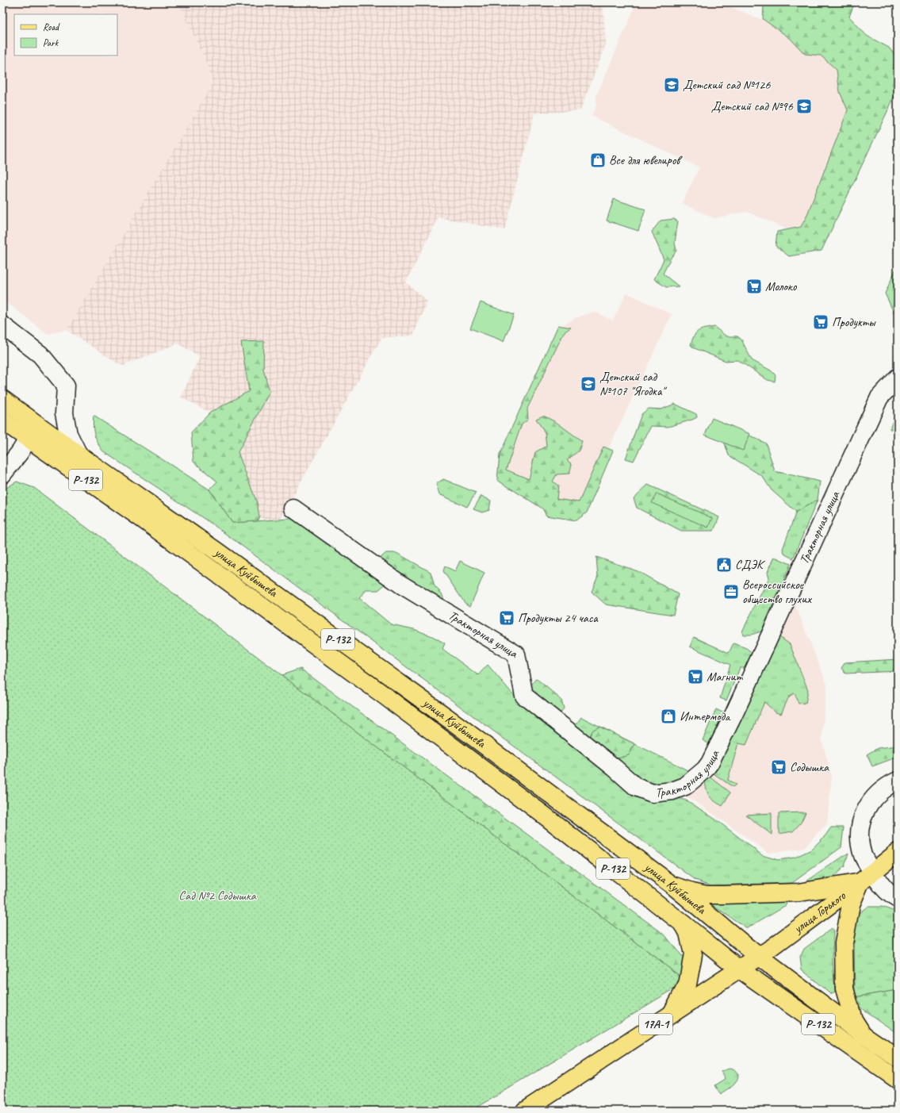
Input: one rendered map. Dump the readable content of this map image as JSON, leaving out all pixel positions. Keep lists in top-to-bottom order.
{
  "streets": {
    "main road": [
      "Р-132",
      "улица Куйбышева",
      "улица Горького",
      "17А-1"
    ],
    "street": ["Тракторная улица"]
  },
  "crossings": [
    ["улица Куйбышева", "улица Горького"],
    ["улица Куйбышева", "17А-1"],
    ["улица Горького", "17А-1"]
  ],
  "parks": ["Сад №2 Содышка"],
  "places": {
    "school or university": ["Детский сад №126", "Детский сад №96", "Детский сад №107 \"Ягодка\""],
    "shop": ["Все для ювелиров", "Интермода"],
    "supermarket": [
      "Молоко",
      "Продукты",
      "Продукты 24 часа",
      "Магнит",
      "Содышка"
    ],
    "public building": ["СДЭК"],
    "office": ["Всероссийское общество глухих"]
  },
  "legend": ["Road", "Park"]
}
